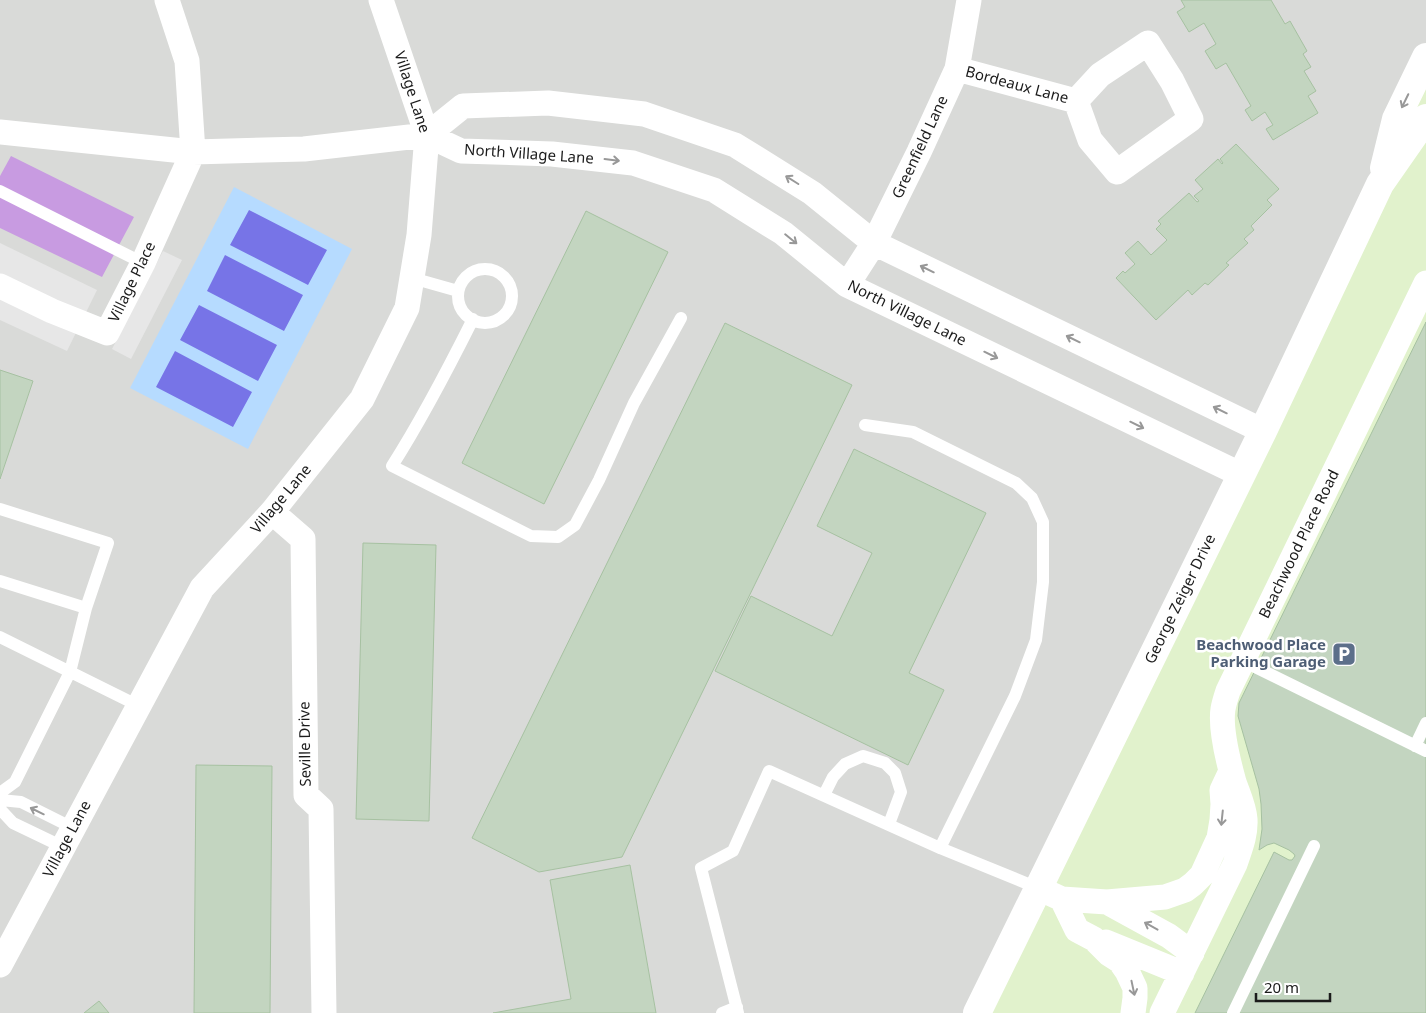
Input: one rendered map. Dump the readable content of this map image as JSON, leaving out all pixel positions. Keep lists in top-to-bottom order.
{
  "streets": {
    "street": [
      "Bordeaux Lane",
      "Village Lane",
      "Greenfield Lane",
      "North Village Lane",
      "Village Place",
      "Beachwood Place Road",
      "George Zeiger Drive",
      "Seville Drive"
    ]
  },
  "crossings": [
    ["Bordeaux Lane", "Greenfield Lane"],
    ["Village Lane", "North Village Lane"],
    ["Village Lane", "Seville Drive"],
    ["Greenfield Lane", "North Village Lane"],
    ["North Village Lane", "George Zeiger Drive"]
  ],
  "places": {
    "parking": ["Beachwood Place Parking Garage"]
  },
  "scale_bar": "20 m"
}
